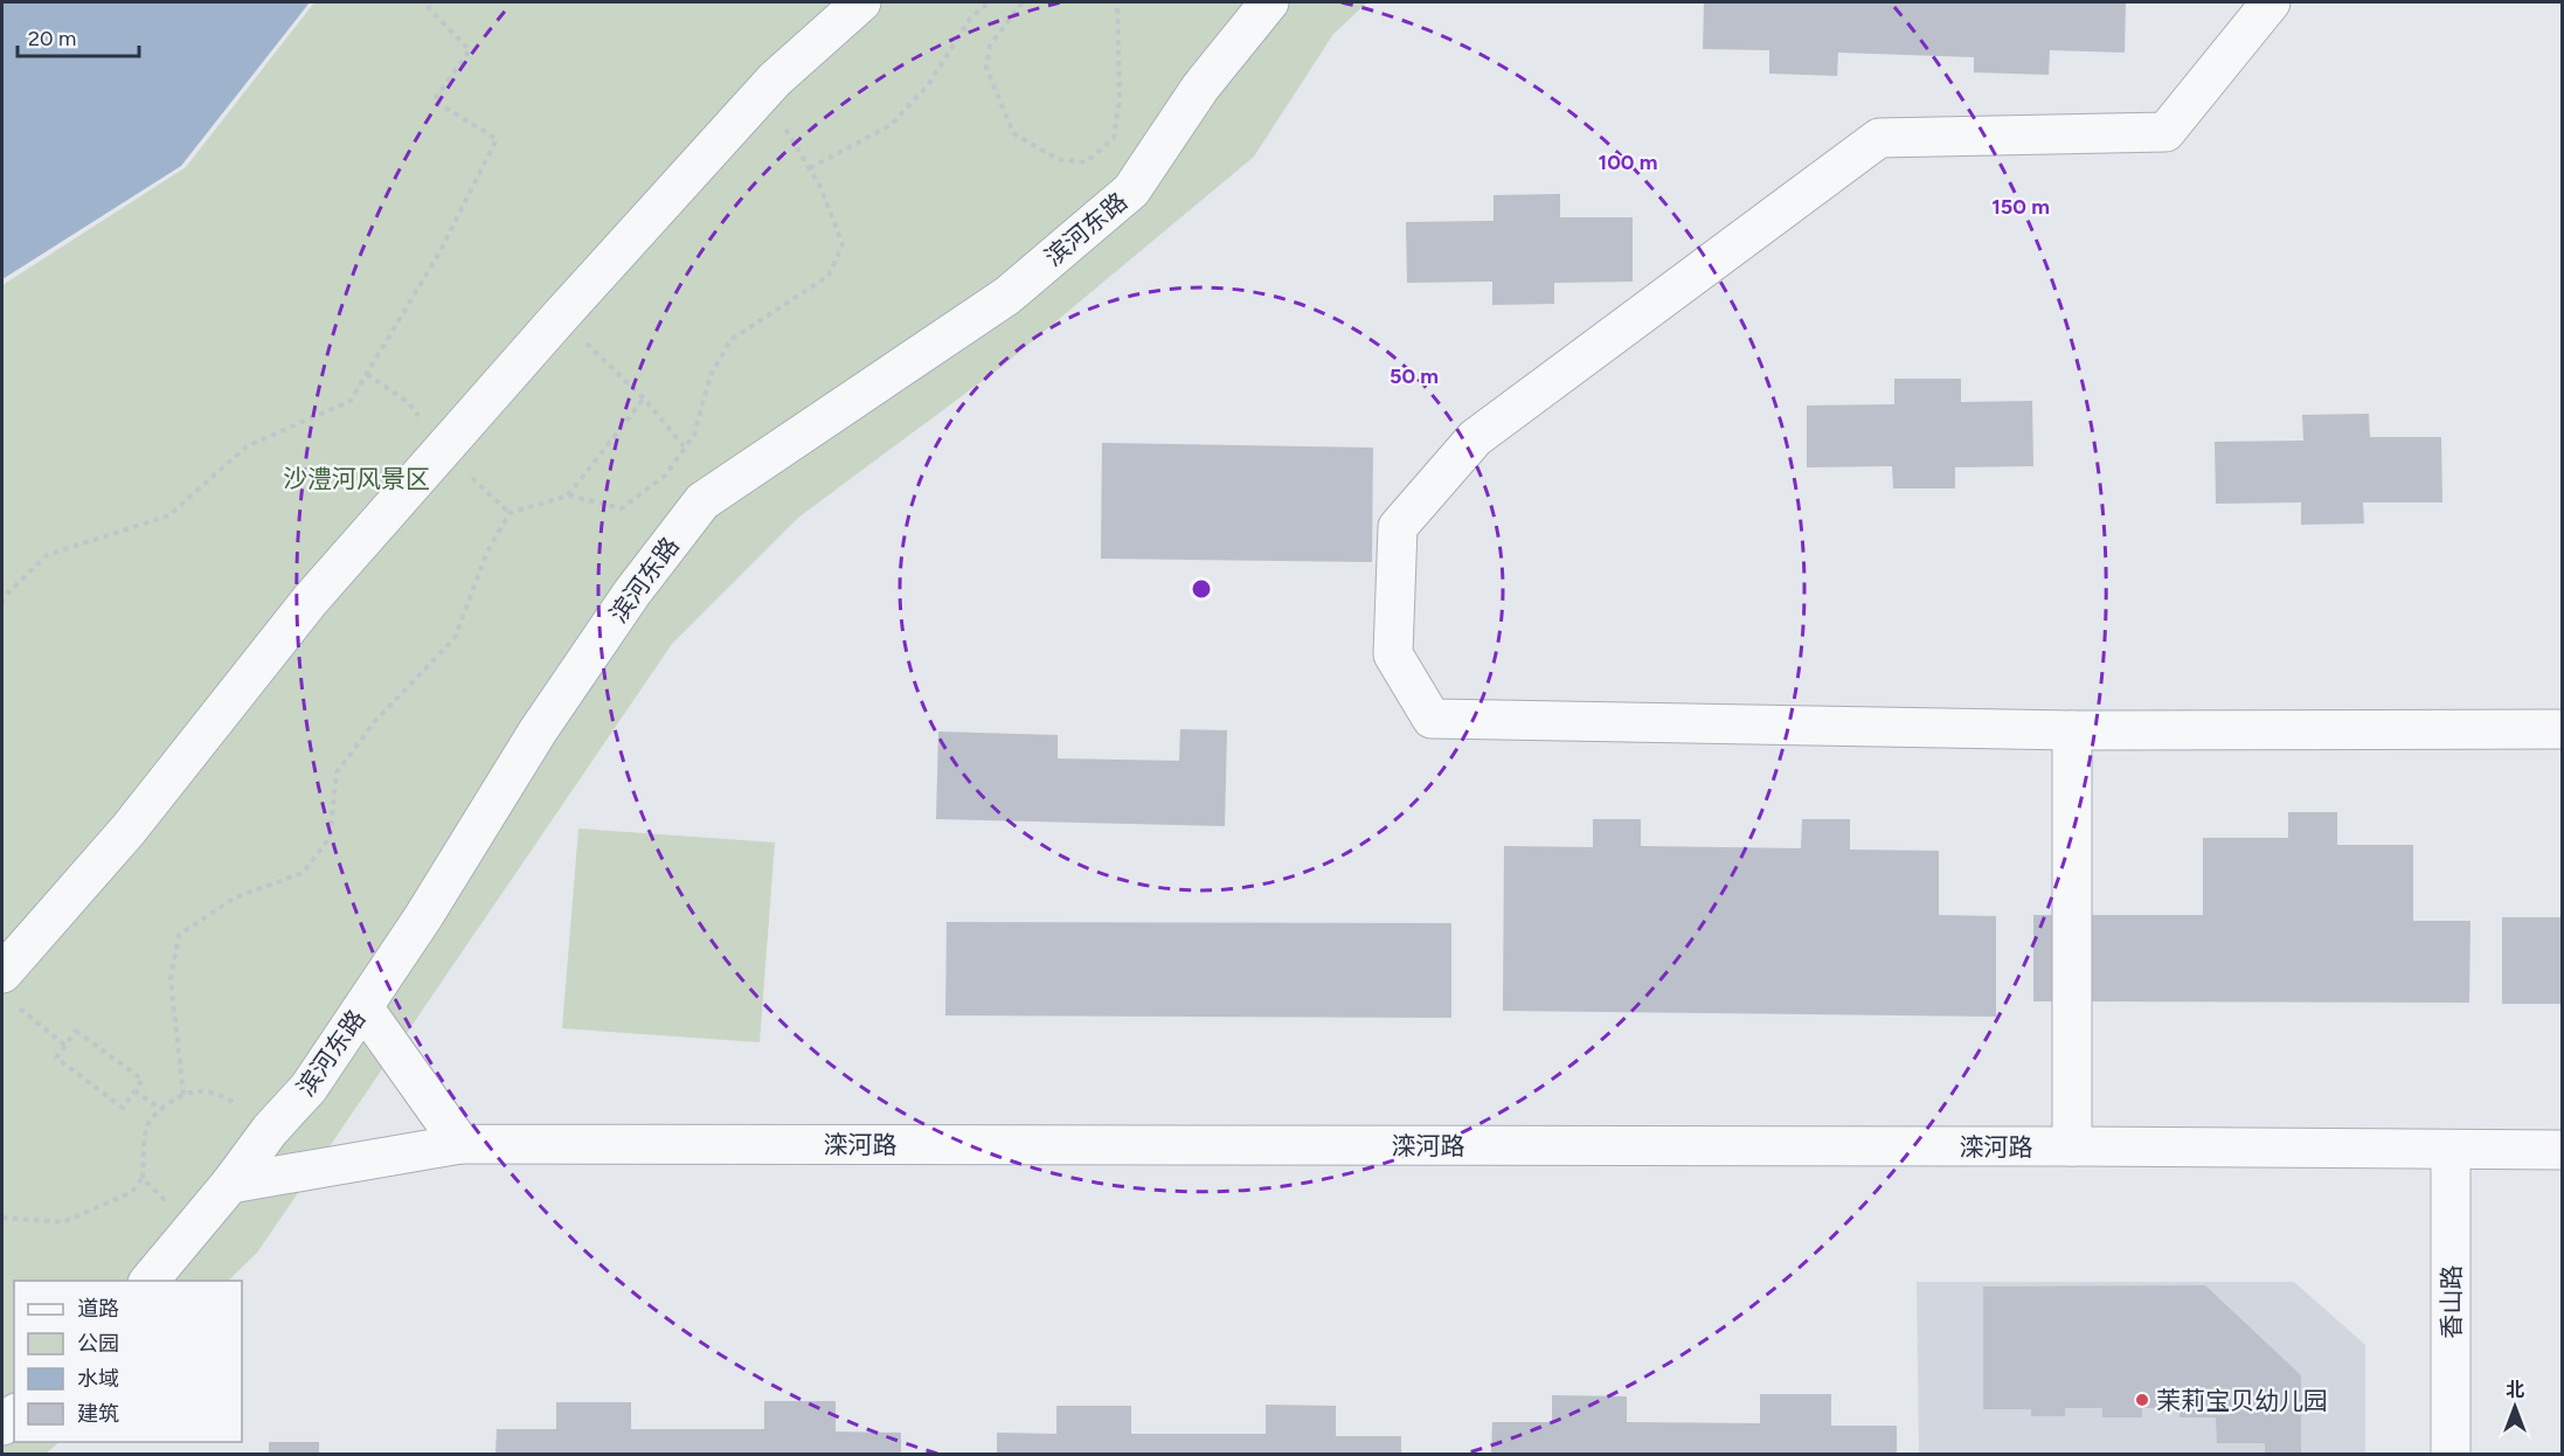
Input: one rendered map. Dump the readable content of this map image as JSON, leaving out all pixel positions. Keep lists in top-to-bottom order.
{
  "streets": {
    "street": ["滨河东路", "滦河路", "香山路"]
  },
  "crossings": [
    ["滨河东路", "滦河路"],
    ["滦河路", "香山路"]
  ],
  "parks": ["沙澧河风景区"],
  "places": ["茉莉宝贝幼儿园"],
  "legend": [
    "道路",
    "公园",
    "水域",
    "建筑"
  ],
  "scale_bar": "20 m",
  "north": "top",
  "rings": ["100 m", "150 m", "50 m"]
}
